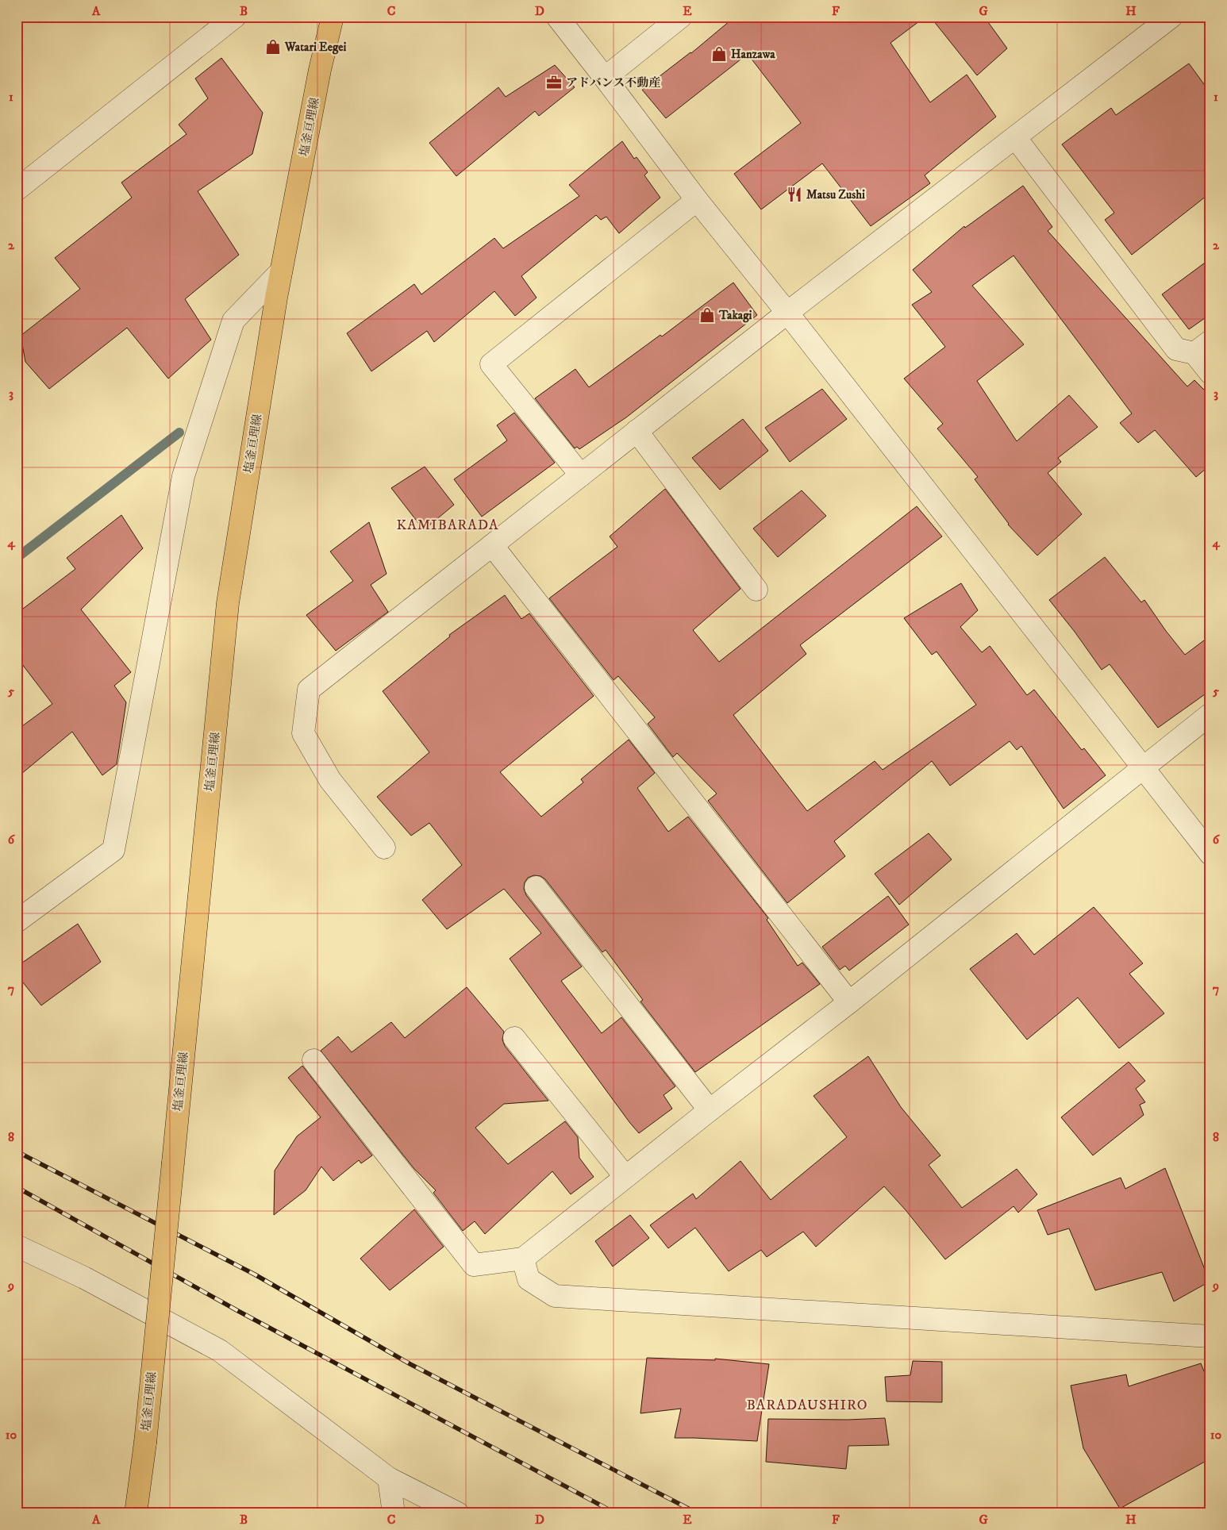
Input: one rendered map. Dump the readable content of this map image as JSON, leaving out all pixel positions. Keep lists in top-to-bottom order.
{
  "streets": {
    "main road": ["塩釜亘理線"]
  },
  "districts": ["KAMIBARADA", "BARADAUSHIRO"],
  "places": {
    "shop": ["Watari Eegei", "Hanzawa", "Takagi"],
    "office": ["アドバンス不動産"],
    "restaurant": ["Matsu Zushi"]
  },
  "grid": {
    "columns": [
      "A",
      "B",
      "C",
      "D",
      "E",
      "F",
      "G",
      "H"
    ],
    "rows": [
      "1",
      "2",
      "3",
      "4",
      "5",
      "6",
      "7",
      "8",
      "9",
      "10"
    ]
  }
}
